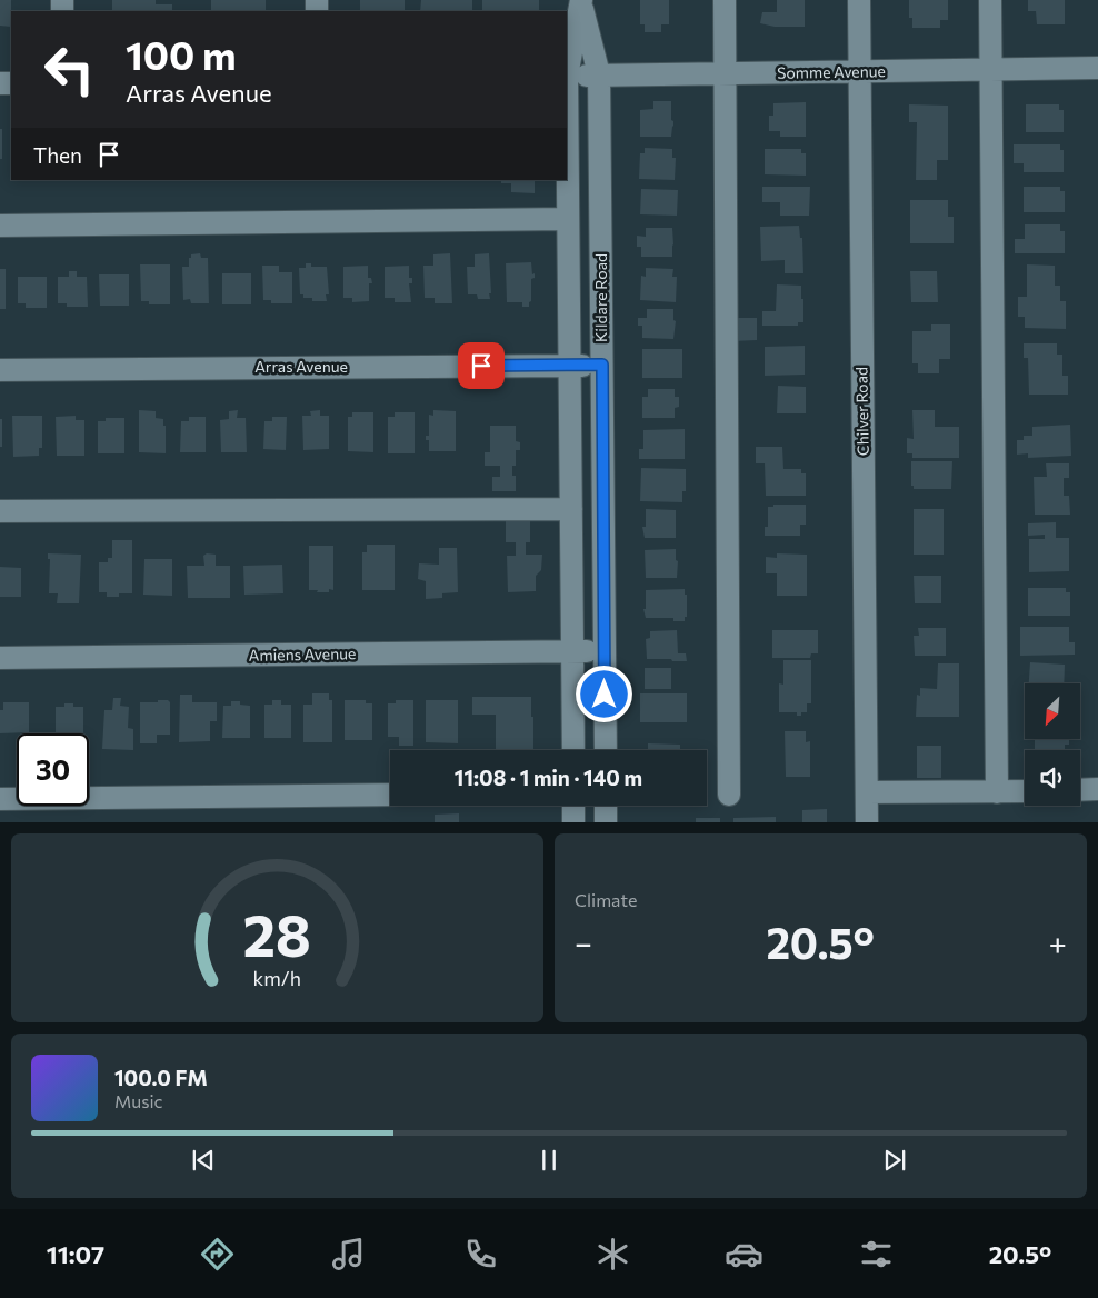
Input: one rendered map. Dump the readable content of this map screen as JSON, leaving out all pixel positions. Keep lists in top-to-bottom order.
{
  "streets": {
    "street": [
      "Somme Avenue",
      "Kildare Road",
      "Arras Avenue",
      "Chilver Road",
      "Amiens Avenue"
    ]
  },
  "crossings": [
    ["Somme Avenue", "Kildare Road"],
    ["Somme Avenue", "Chilver Road"],
    ["Kildare Road", "Arras Avenue"],
    ["Kildare Road", "Amiens Avenue"]
  ],
  "north": "bottom left",
  "page": {
    "turn": ["100 m", "Arras Avenue"],
    "then": "Then",
    "limit": "30",
    "trip": "11:08 · 1 min · 140 m",
    "tile": "Climate",
    "heat": ["−", "20.5°", "+"],
    "song": ["100.0 FM", "Music"],
    "tabs": ["11:07", "20.5°"],
    "gauge": ["28", "km/h"]
  }
}
